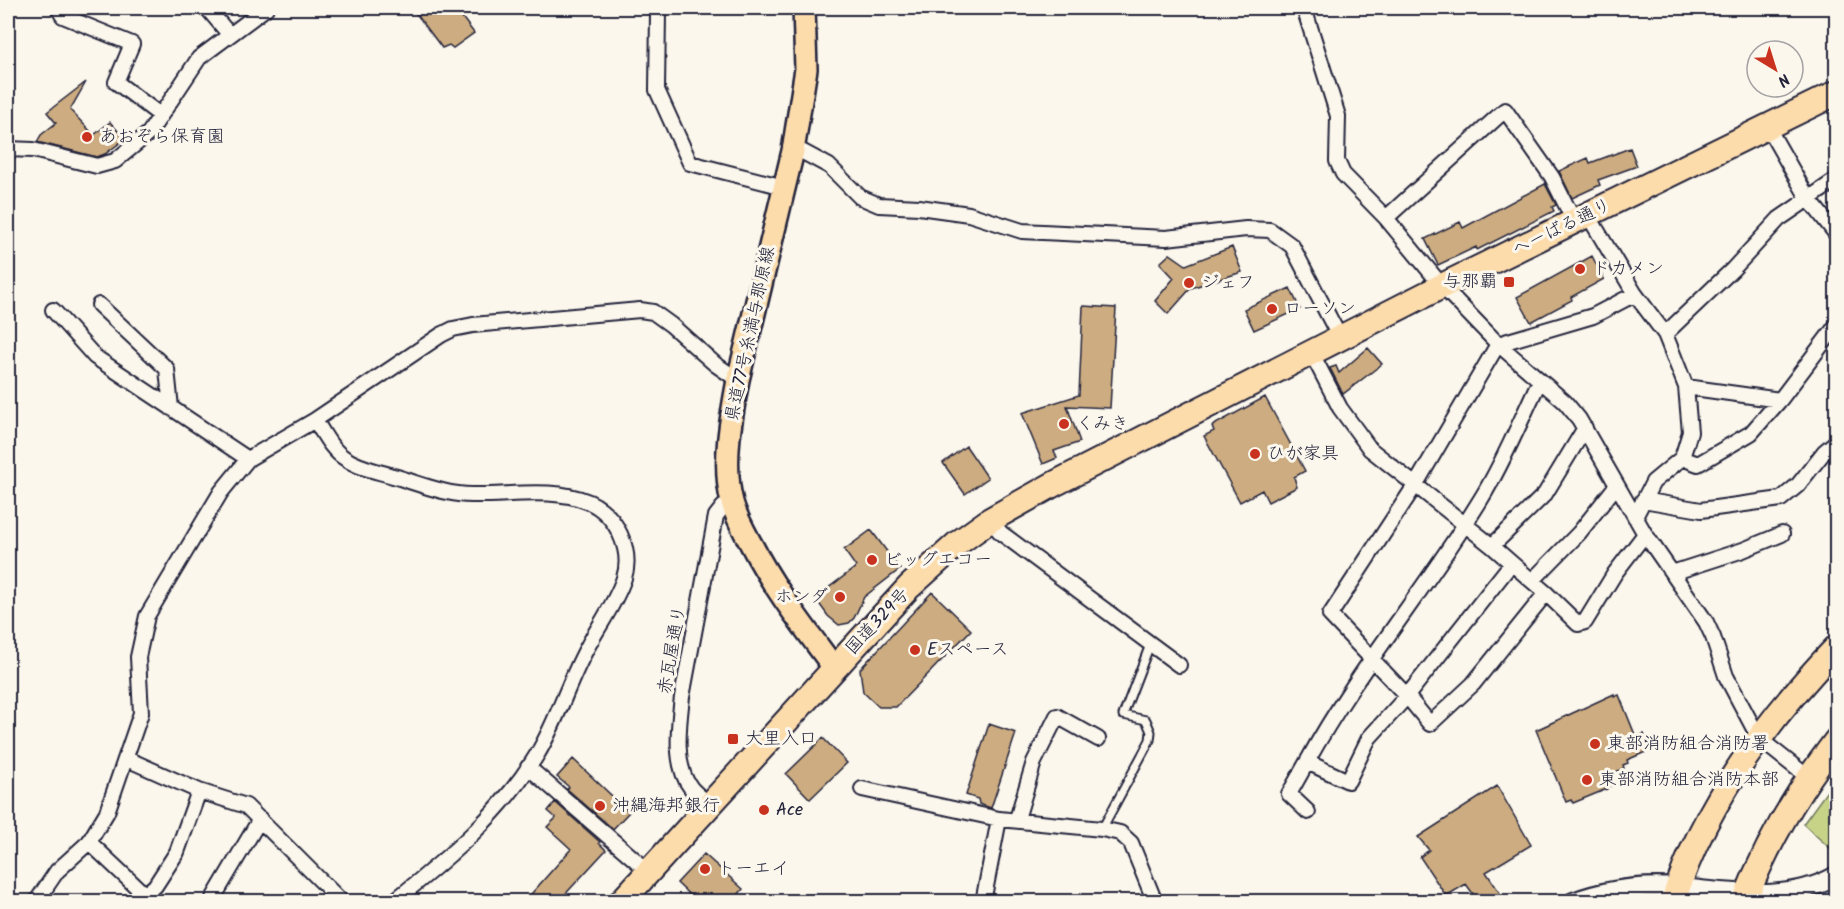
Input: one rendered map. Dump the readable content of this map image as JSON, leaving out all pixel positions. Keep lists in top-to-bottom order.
{
  "streets": {
    "highway": ["へーばる通り", "国道329号"],
    "main road": ["県道77号糸満与那原線"],
    "street": ["赤瓦屋通り"]
  },
  "crossings": [
    ["へーばる通り", "国道329号"],
    ["県道77号糸満与那原線", "国道329号"],
    ["県道77号糸満与那原線", "赤瓦屋通り"],
    ["国道329号", "赤瓦屋通り"]
  ],
  "places": {
    "other": [
      "あおぞら保育園",
      "ドカメン",
      "ジェフ",
      "ローソン",
      "くみき",
      "ひが家具",
      "ビッグエコー",
      "ホンダ",
      "Eスペース",
      "東部消防組合消防署",
      "東部消防組合消防本部",
      "沖縄海邦銀行",
      "Ace",
      "トーエイ"
    ],
    "transit": ["与那覇", "大里入口"]
  },
  "north": "bottom right"
}
